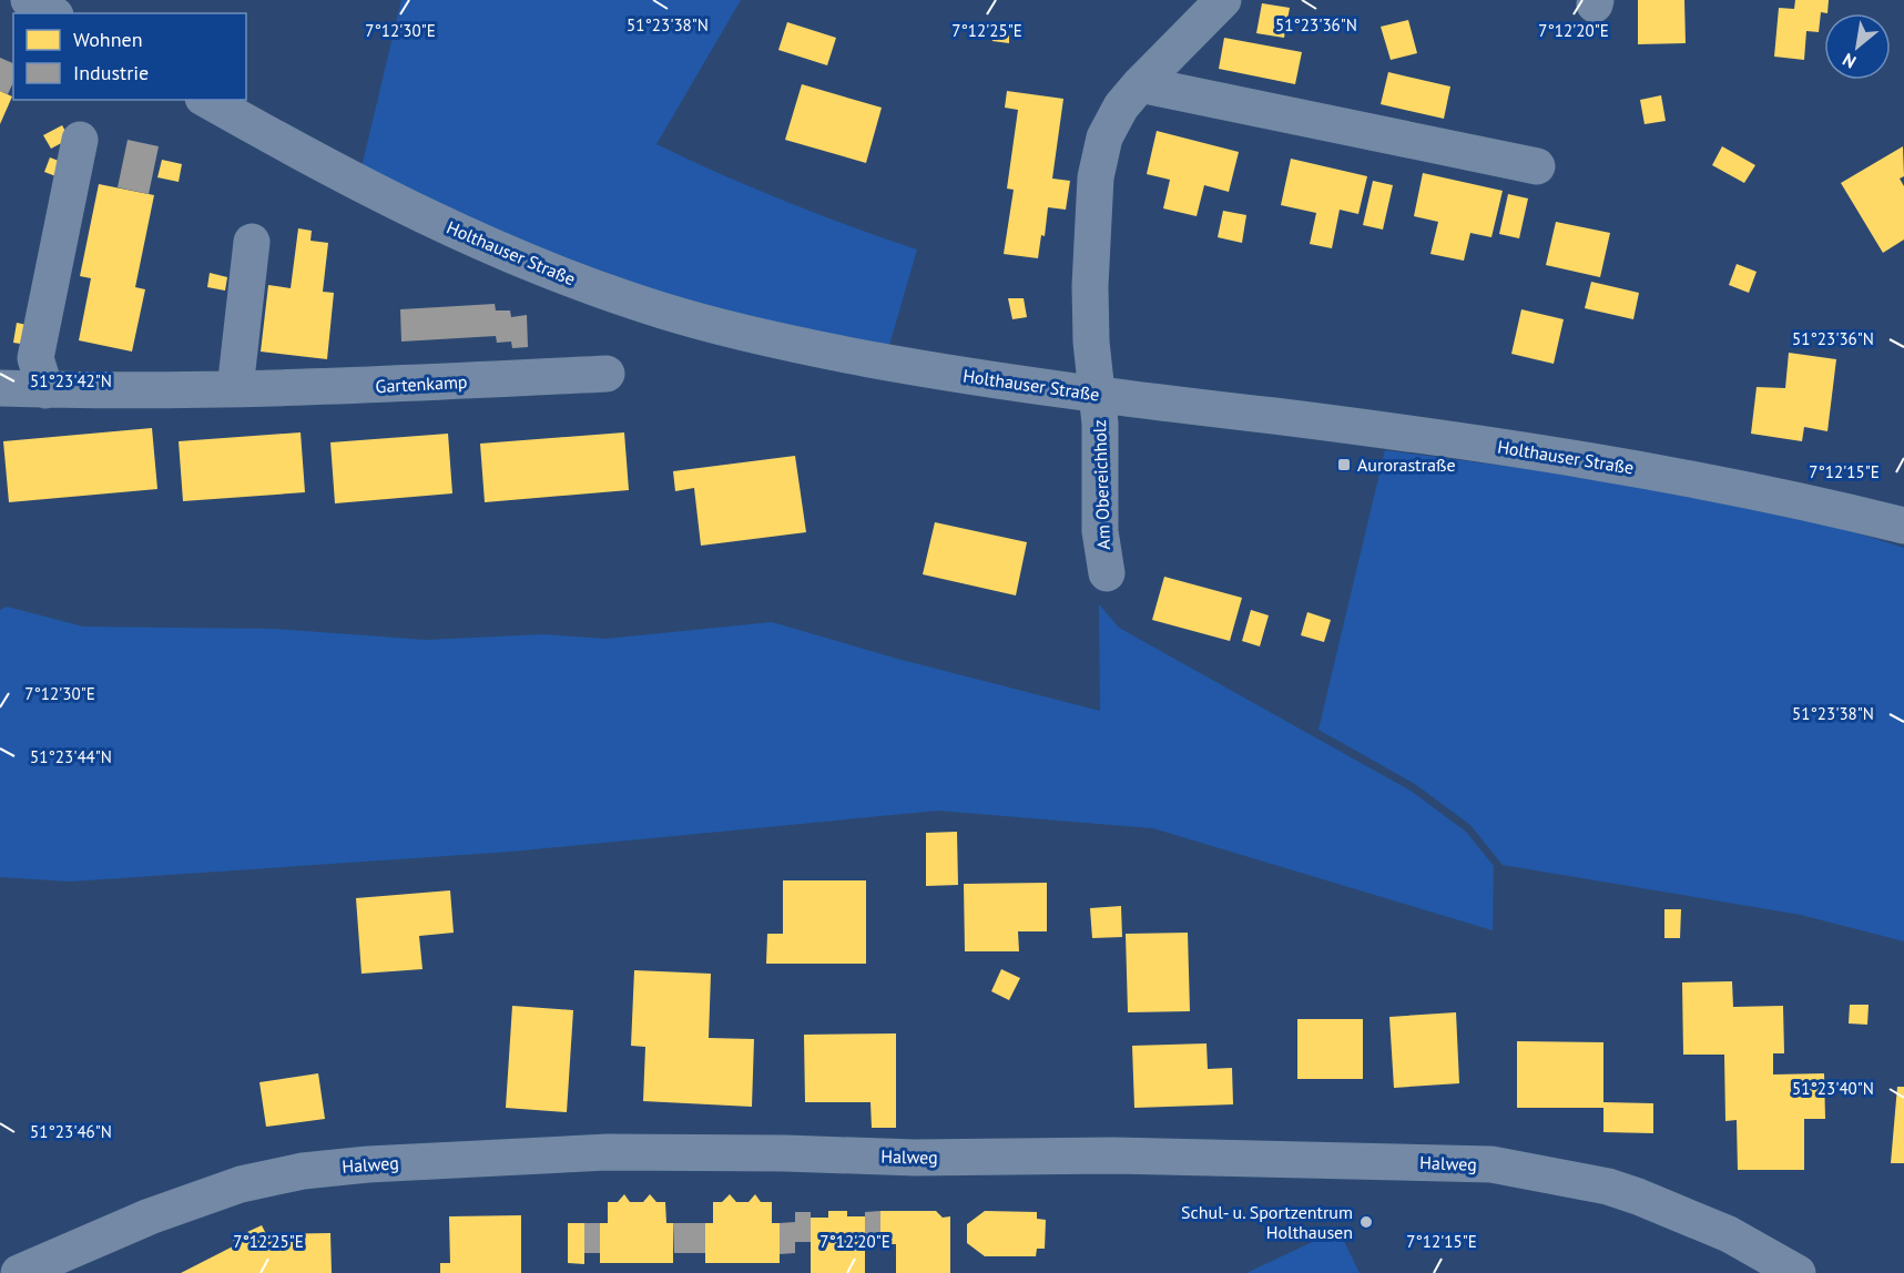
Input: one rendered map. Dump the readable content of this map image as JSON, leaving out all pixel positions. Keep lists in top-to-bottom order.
{
  "streets": {
    "street": [
      "Holthauser Straße",
      "Gartenkamp",
      "Am Obereichholz",
      "Halweg"
    ]
  },
  "crossings": [
    ["Holthauser Straße", "Am Obereichholz"]
  ],
  "places": {
    "transit": ["Aurorastraße"],
    "other": ["Schul- u. Sportzentrum Holthausen"]
  },
  "legend": ["Wohnen", "Industrie"],
  "north": "bottom left",
  "coordinates": [
    "51°23'38\"N",
    "51°23'36\"N",
    "7°12'30\"E",
    "7°12'25\"E",
    "7°12'20\"E",
    "51°23'42\"N",
    "7°12'15\"E",
    "51°23'44\"N",
    "51°23'40\"N",
    "51°23'46\"N"
  ]
}
